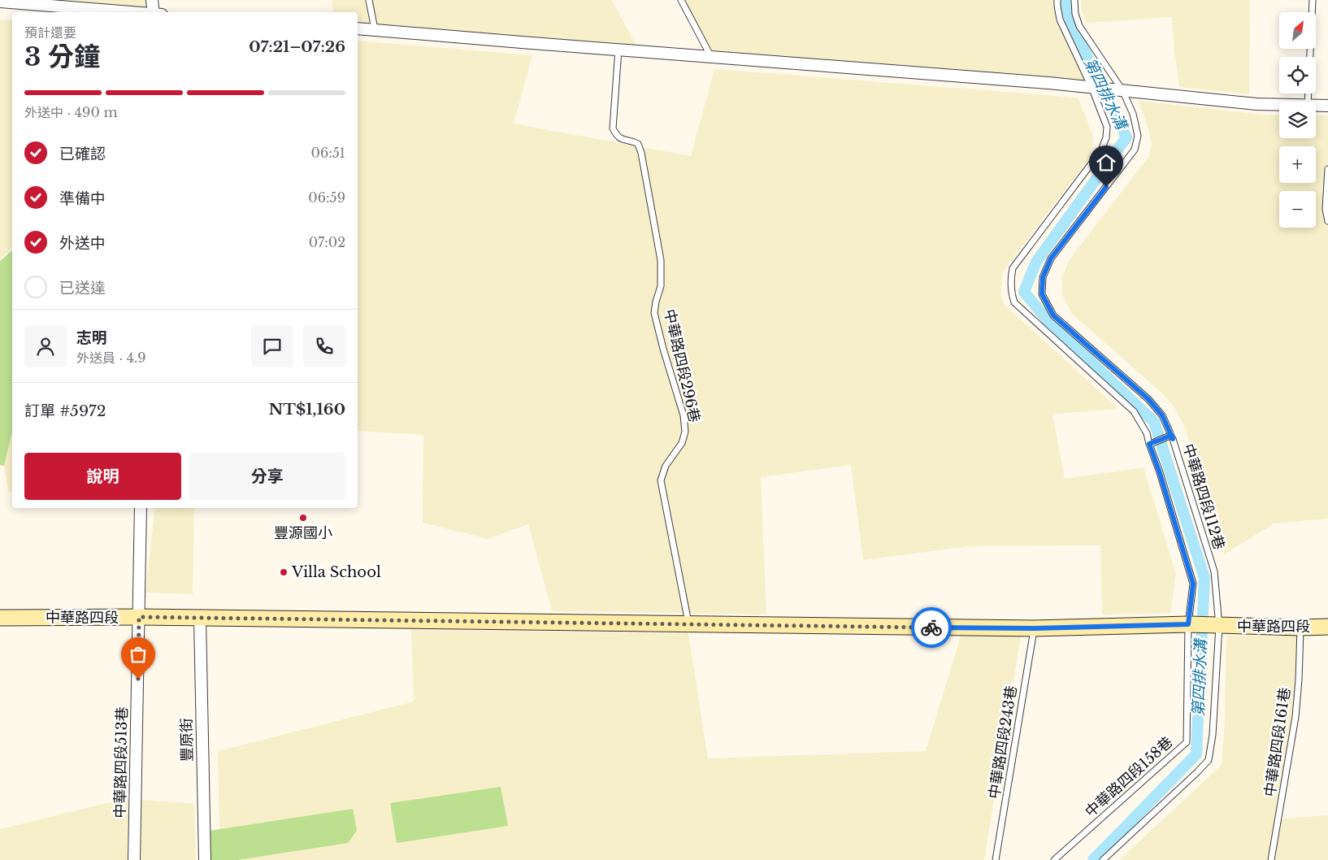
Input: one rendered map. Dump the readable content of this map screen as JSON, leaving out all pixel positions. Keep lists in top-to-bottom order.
{
  "streets": {
    "street": ["中華路四段", "豐原街", "中華路四段513巷"],
    "lane": [
      "中華路四段296巷",
      "中華路四段112巷",
      "中華路四段243巷",
      "中華路四段161巷",
      "中華路四段158巷"
    ]
  },
  "crossings": [
    ["中華路四段296巷", "中華路四段"],
    ["中華路四段112巷", "中華路四段"],
    ["中華路四段", "豐原街"],
    ["中華路四段", "中華路四段243巷"],
    ["中華路四段", "中華路四段161巷"],
    ["中華路四段", "中華路四段513巷"],
    ["中華路四段", "中華路四段158巷"]
  ],
  "water": ["第四排水溝"],
  "places": ["豐源國小", "Villa School"],
  "north": "top right",
  "page": {
    "map_buttons": ["+", "−"],
    "heading": ["3 分鐘", "預計還要", "07:21–07:26"],
    "panel": [
      "志明",
      "外送員 · 4.9",
      "訂單 #5972",
      "NT$1,160"
    ],
    "bar": "外送中 · 490 m",
    "list": [
      ["已確認", "06:51"],
      ["準備中", "06:59"],
      ["外送中", "07:02"],
      "已送達"
    ],
    "buttons": ["說明", "分享"]
  }
}
